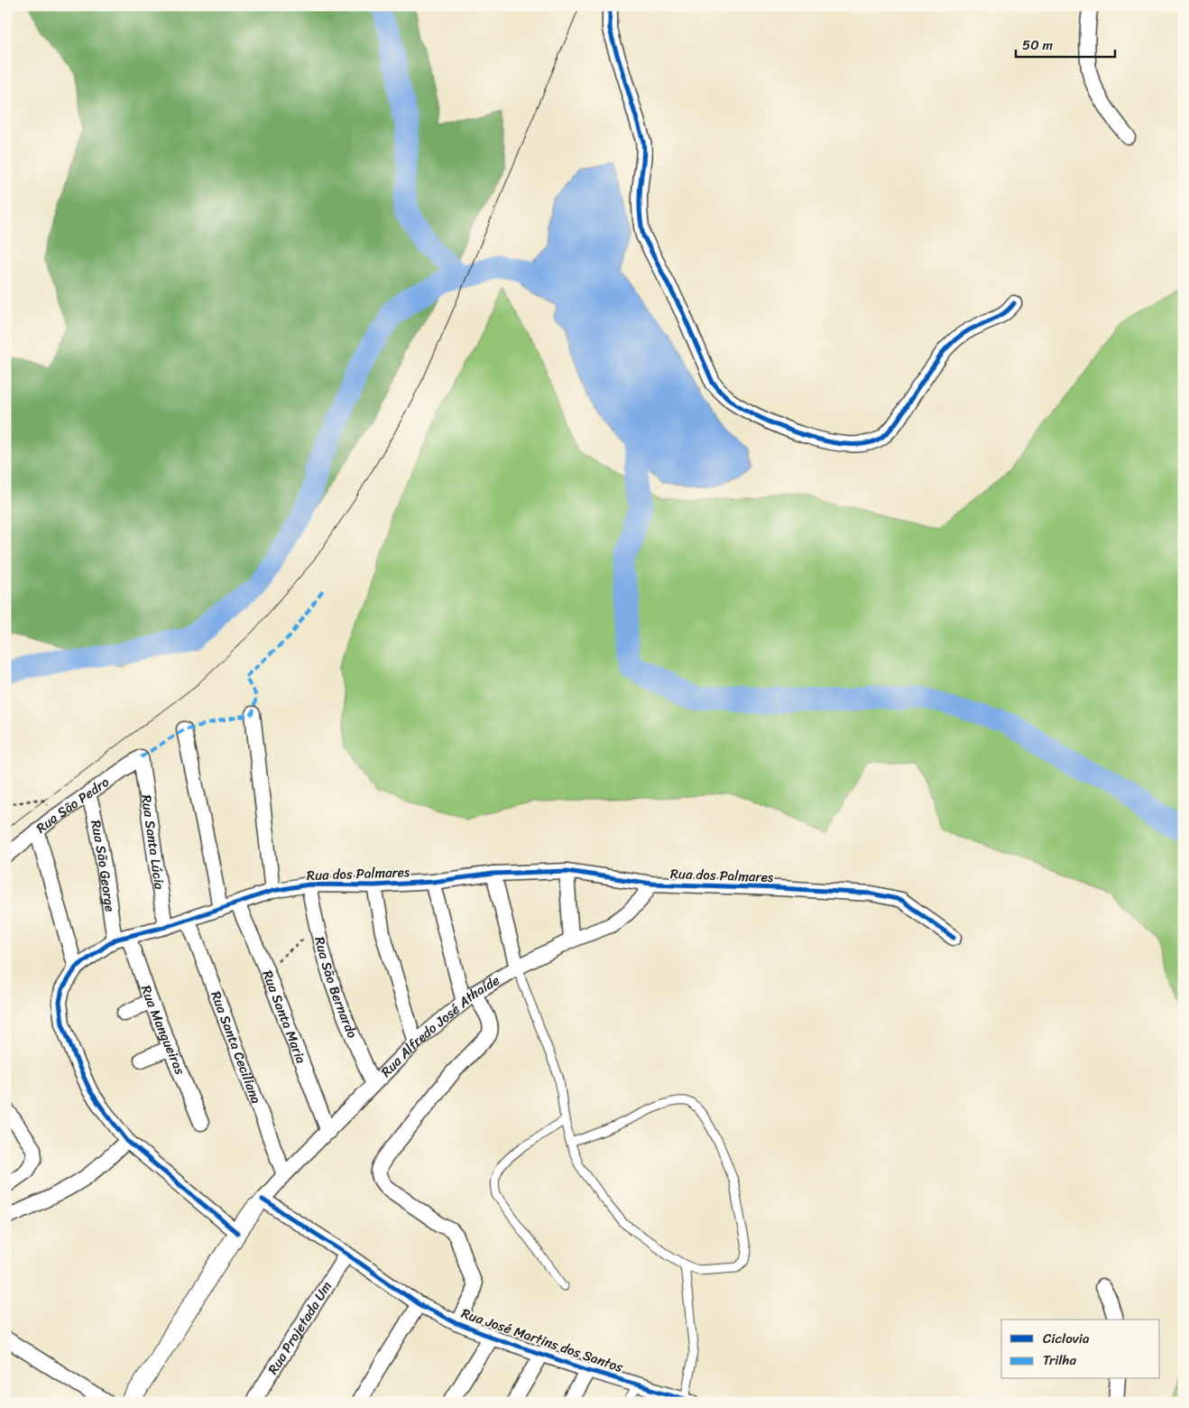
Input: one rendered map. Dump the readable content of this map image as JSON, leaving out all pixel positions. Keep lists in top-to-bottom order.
{
  "streets": {
    "street": [
      "Rua São Pedro",
      "Rua Santa Lúcia",
      "Rua São George",
      "Rua dos Palmares",
      "Rua São Bernardo",
      "Rua Santa Maria",
      "Rua Alfredo José Athaíde",
      "Rua Mangueiras",
      "Rua Santa Ceciliana",
      "Rua Projetada Um",
      "Rua José Martins dos Santos"
    ]
  },
  "crossings": [
    ["Rua São Pedro", "Rua Santa Lúcia"],
    ["Rua São Pedro", "Rua São George"],
    ["Rua Santa Lúcia", "Rua dos Palmares"],
    ["Rua São George", "Rua dos Palmares"],
    ["Rua São George", "Rua Mangueiras"],
    ["Rua dos Palmares", "Rua São Bernardo"],
    ["Rua dos Palmares", "Rua Santa Maria"],
    ["Rua dos Palmares", "Rua Alfredo José Athaíde"],
    ["Rua dos Palmares", "Rua Mangueiras"],
    ["Rua dos Palmares", "Rua Santa Ceciliana"],
    ["Rua São Bernardo", "Rua Alfredo José Athaíde"],
    ["Rua Santa Maria", "Rua Alfredo José Athaíde"],
    ["Rua Alfredo José Athaíde", "Rua Santa Ceciliana"],
    ["Rua Alfredo José Athaíde", "Rua José Martins dos Santos"],
    ["Rua Projetada Um", "Rua José Martins dos Santos"]
  ],
  "legend": ["Ciclovia", "Trilha"],
  "scale_bar": "50 m"
}
